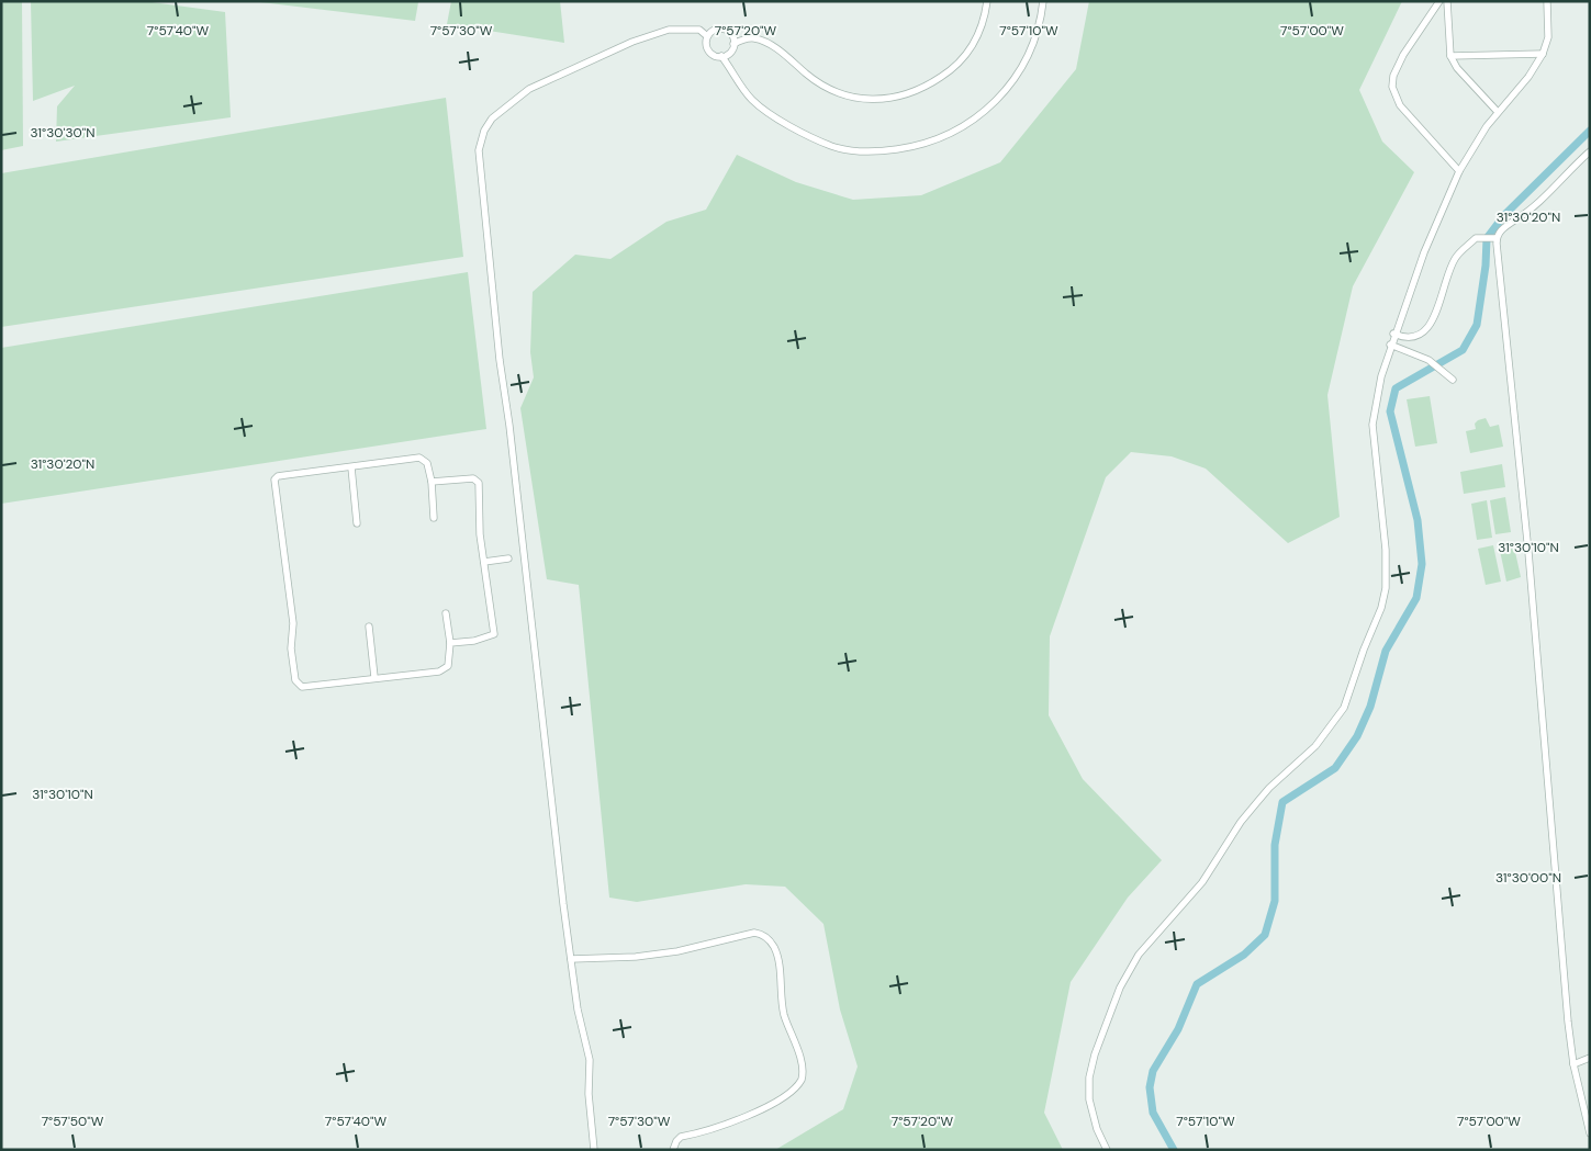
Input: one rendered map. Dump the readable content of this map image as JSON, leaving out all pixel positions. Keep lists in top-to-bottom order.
{
  "coordinates": [
    "7°57'40\"W",
    "7°57'30\"W",
    "7°57'20\"W",
    "7°57'10\"W",
    "7°57'00\"W",
    "31°30'30\"N",
    "31°30'20\"N",
    "31°30'10\"N",
    "31°30'00\"N",
    "7°57'50\"W"
  ]
}
